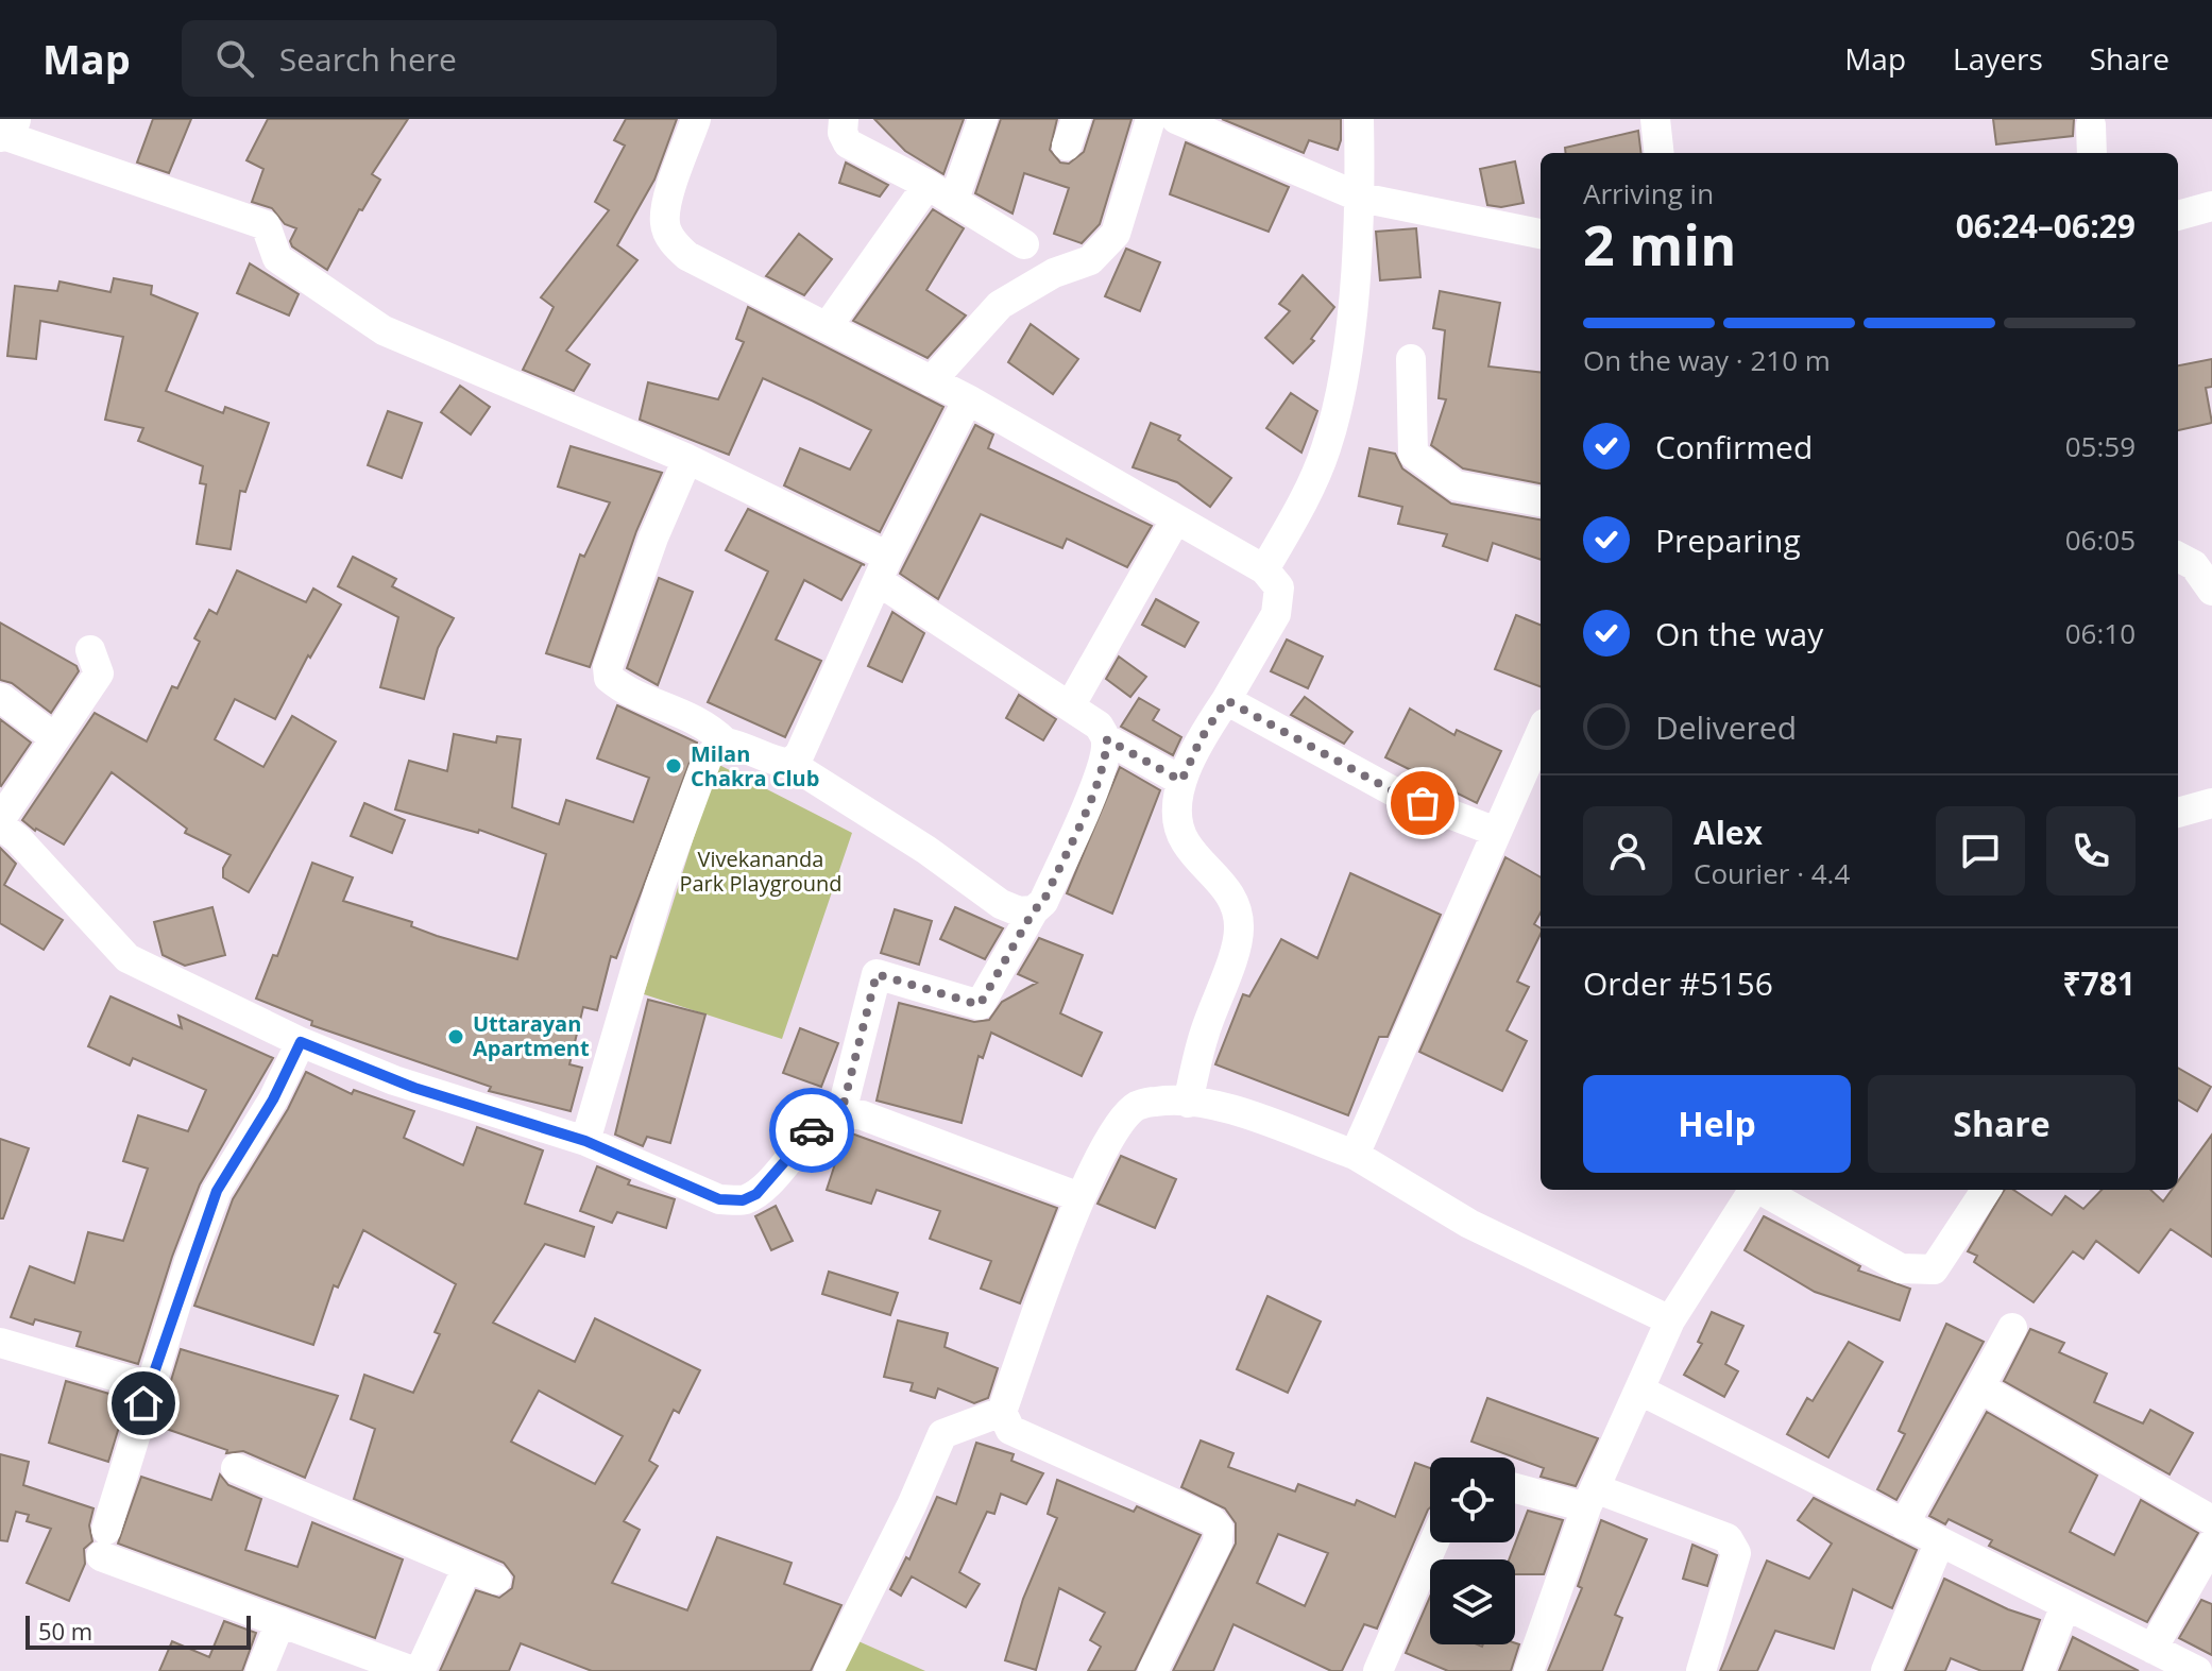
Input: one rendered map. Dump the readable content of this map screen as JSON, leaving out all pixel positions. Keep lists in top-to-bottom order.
{
  "parks": ["Vivekananda Park Playground"],
  "places": ["Milan Chakra Club", "Uttarayan Apartment"],
  "scale_bar": "50 m",
  "page": {
    "header": "Map",
    "search": "Search here",
    "nav": ["Map", "Layers", "Share"],
    "heading": ["2 min", "Arriving in", "06:24–06:29"],
    "panel": [
      "Alex",
      "Courier · 4.4",
      "Order #5156",
      "₹781"
    ],
    "bar": "On the way · 210 m",
    "list": [
      ["Confirmed", "05:59"],
      ["Preparing", "06:05"],
      ["On the way", "06:10"],
      "Delivered"
    ],
    "buttons": ["Help", "Share"],
    "scale": "50 m"
  }
}
